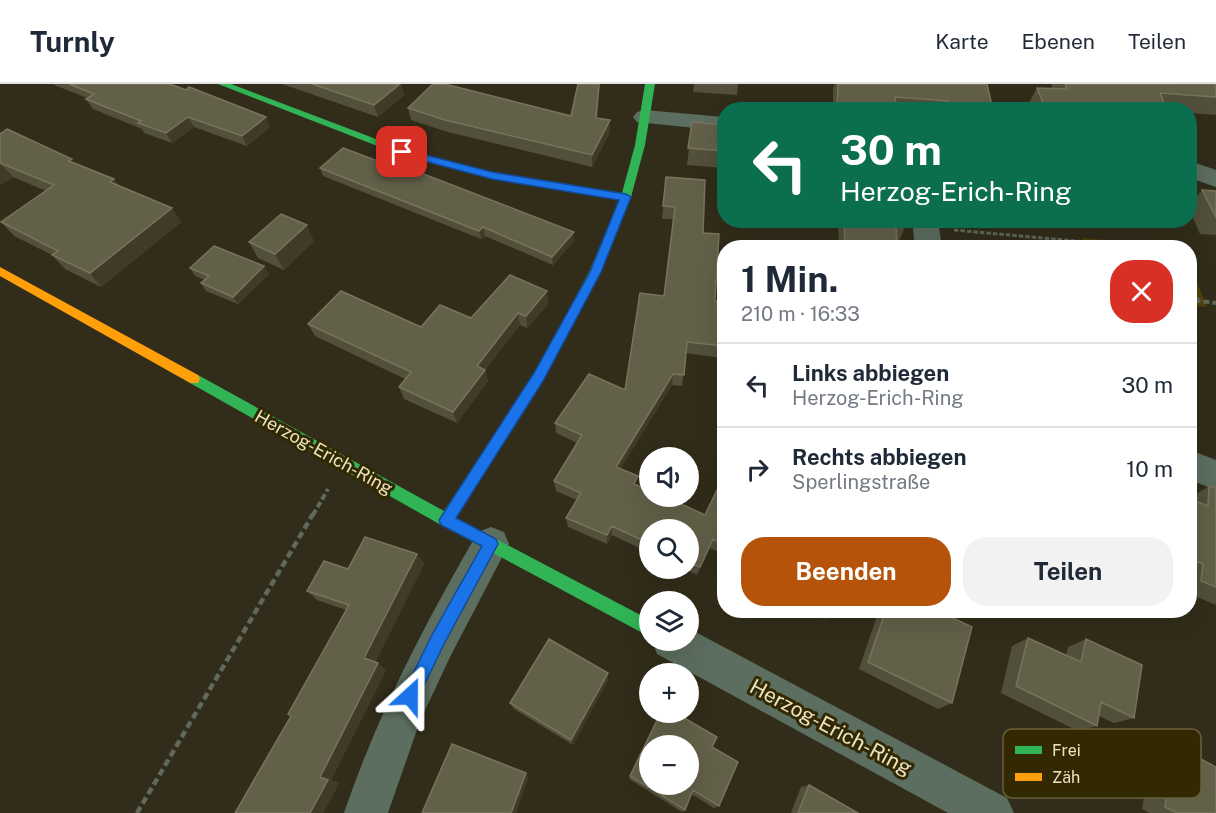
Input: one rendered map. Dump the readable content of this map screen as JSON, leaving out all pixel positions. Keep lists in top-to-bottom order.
{
  "streets": {
    "street": ["Herzog-Erich-Ring"]
  },
  "legend": ["Frei", "Zäh"],
  "page": {
    "header": "Turnly",
    "nav": ["Karte", "Ebenen", "Teilen"],
    "turn": ["30 m", "Herzog-Erich-Ring"],
    "heading": ["1 Min.", "210 m · 16:33"],
    "list": [
      {
        "name": "Links abbiegen",
        "note": "Herzog-Erich-Ring",
        "value": "30 m"
      },
      {
        "name": "Rechts abbiegen",
        "note": "Sperlingstraße",
        "value": "10 m"
      }
    ],
    "map_buttons": ["+", "−"],
    "buttons": ["Beenden", "Teilen"]
  }
}
